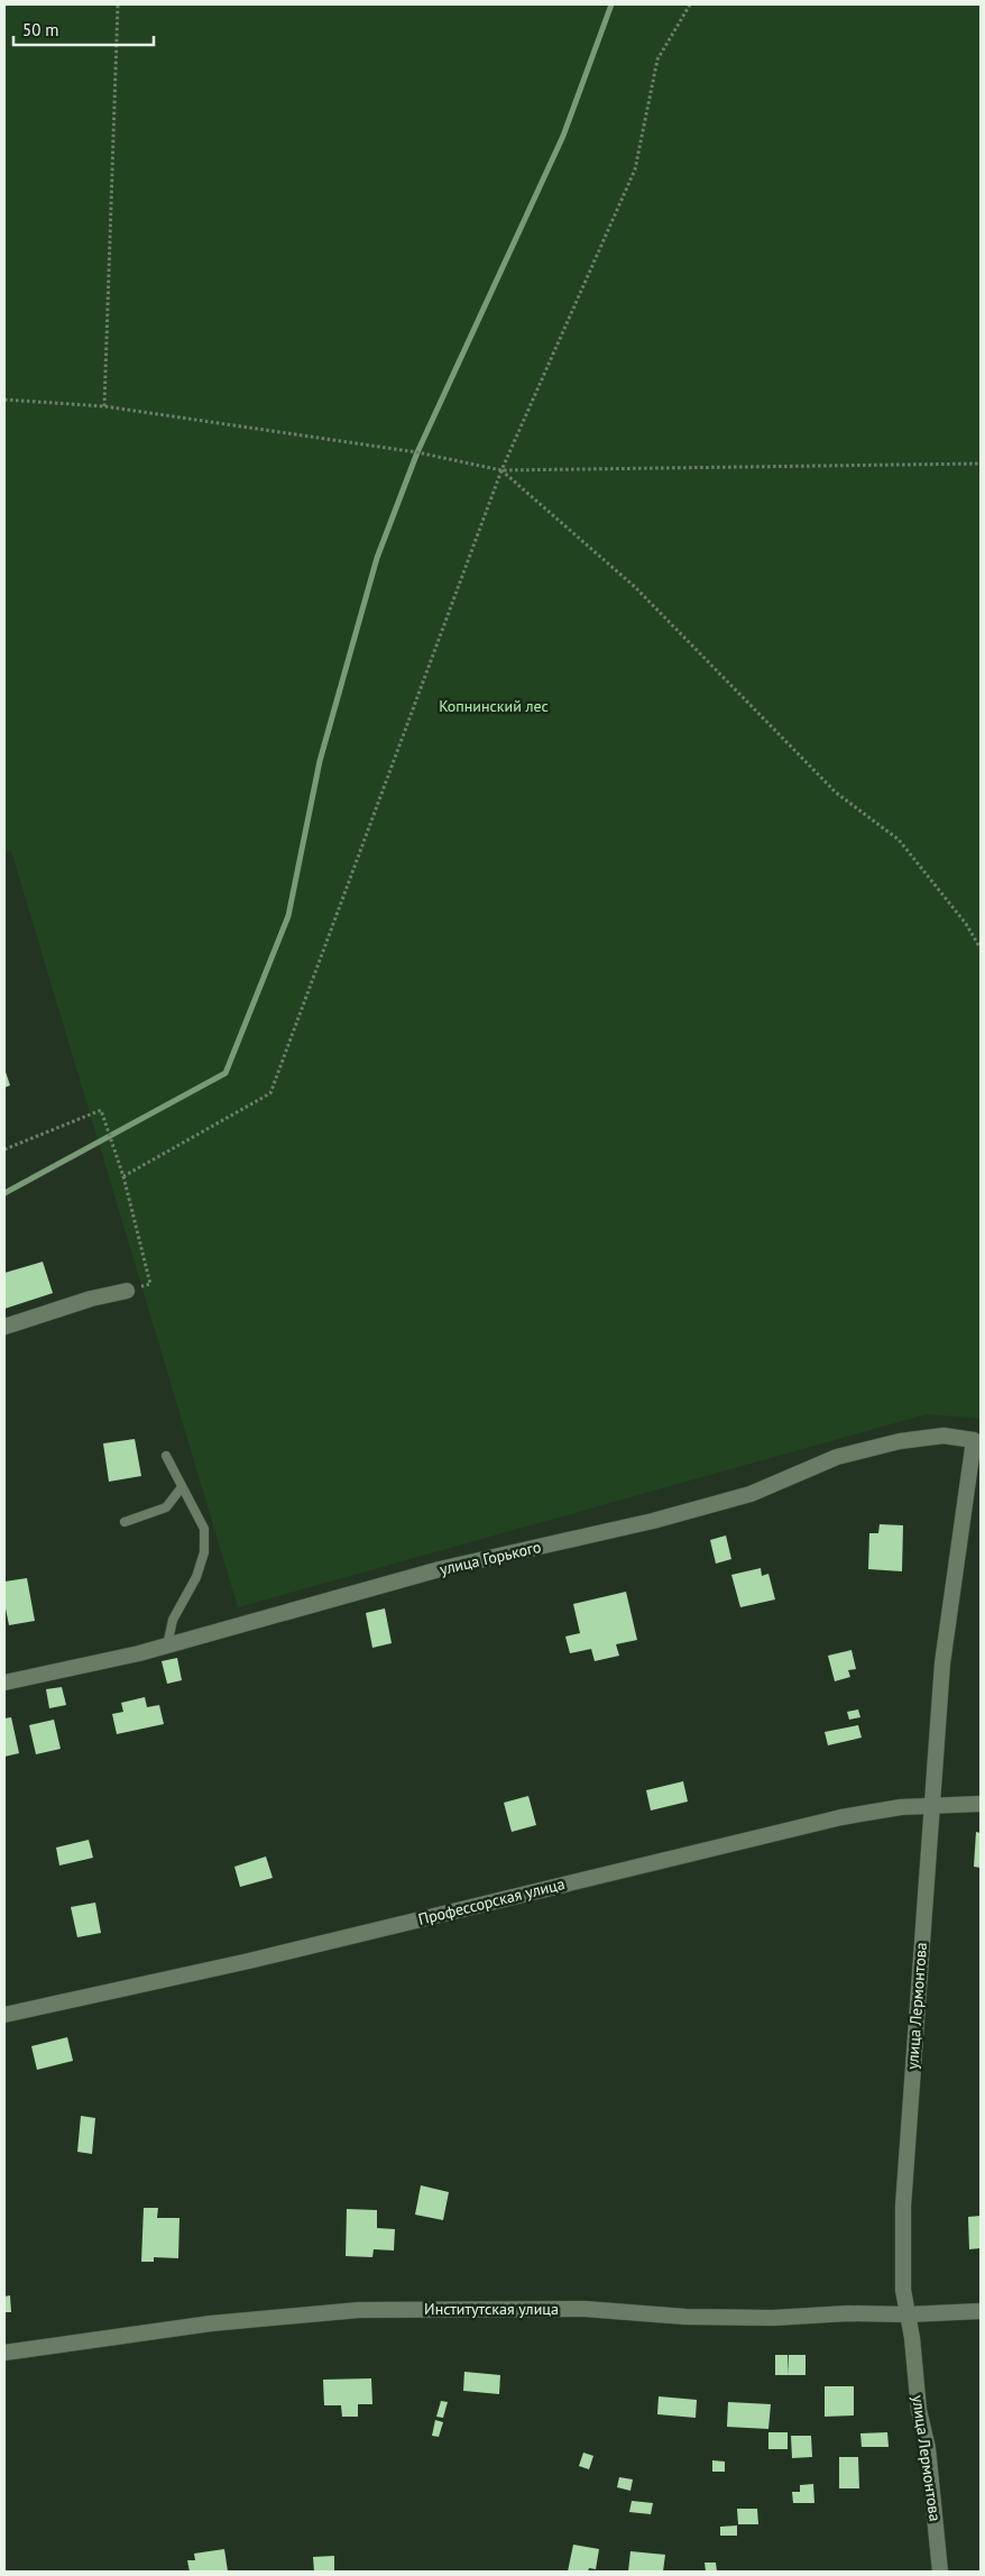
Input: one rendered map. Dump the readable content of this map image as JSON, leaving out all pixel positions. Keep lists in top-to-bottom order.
{
  "streets": {
    "street": [
      "улица Горького",
      "Профессорская улица",
      "улица Лермонтова",
      "Институтская улица"
    ]
  },
  "crossings": [
    ["улица Горького", "улица Лермонтова"],
    ["Профессорская улица", "улица Лермонтова"],
    ["улица Лермонтова", "Институтская улица"]
  ],
  "parks": ["Копнинский лес"],
  "scale_bar": "50 m"
}
